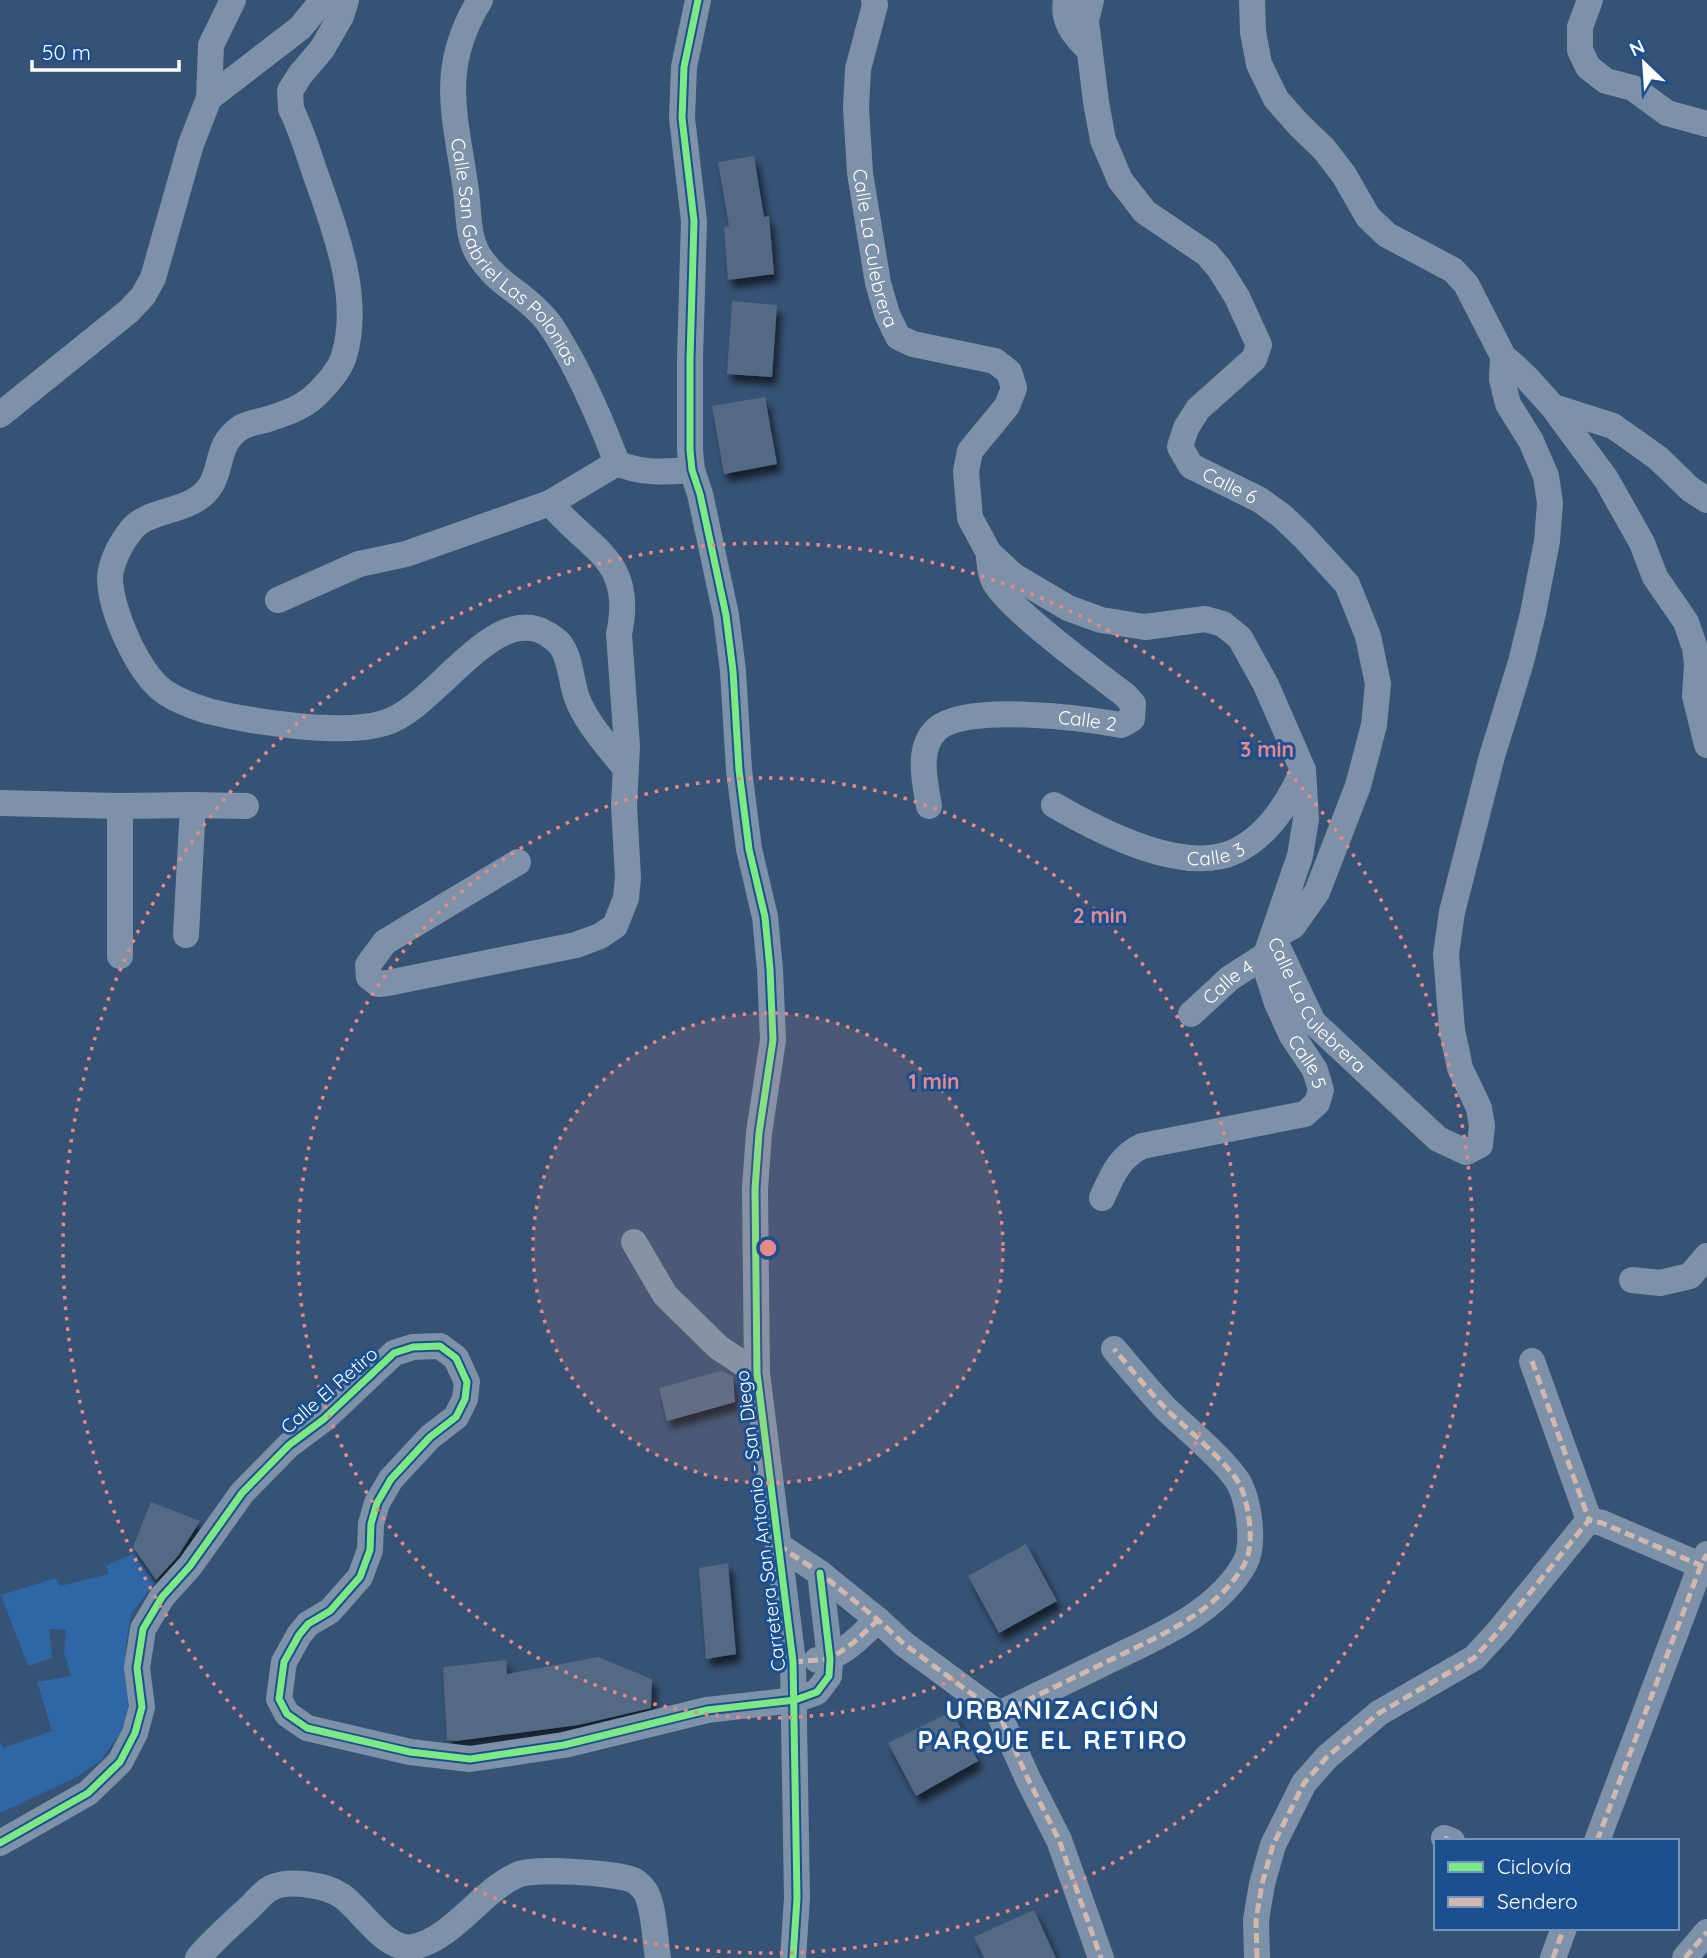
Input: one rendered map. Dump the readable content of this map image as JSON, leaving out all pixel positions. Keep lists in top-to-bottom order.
{
  "streets": {
    "street": [
      "Calle La Culebrera",
      "Calle San Gabriel Las Polonias",
      "Calle 6",
      "Calle 2",
      "Calle 3",
      "Calle 4",
      "Calle 5",
      "Calle El Retiro",
      "Carretera San Antonio - San Diego"
    ]
  },
  "crossings": [
    ["Calle La Culebrera", "Calle 6"],
    ["Calle La Culebrera", "Calle 2"],
    ["Calle La Culebrera", "Calle 3"],
    ["Calle La Culebrera", "Calle 4"],
    ["Calle La Culebrera", "Calle 5"],
    ["Calle 6", "Calle 4"],
    ["Calle 6", "Calle 5"],
    ["Calle 4", "Calle 5"],
    ["Calle El Retiro", "Carretera San Antonio - San Diego"]
  ],
  "districts": ["URBANIZACIÓN PARQUE EL RETIRO"],
  "legend": ["Ciclovía", "Sendero"],
  "scale_bar": "50 m",
  "north": "top left",
  "rings": ["3 min", "2 min", "1 min"]
}
